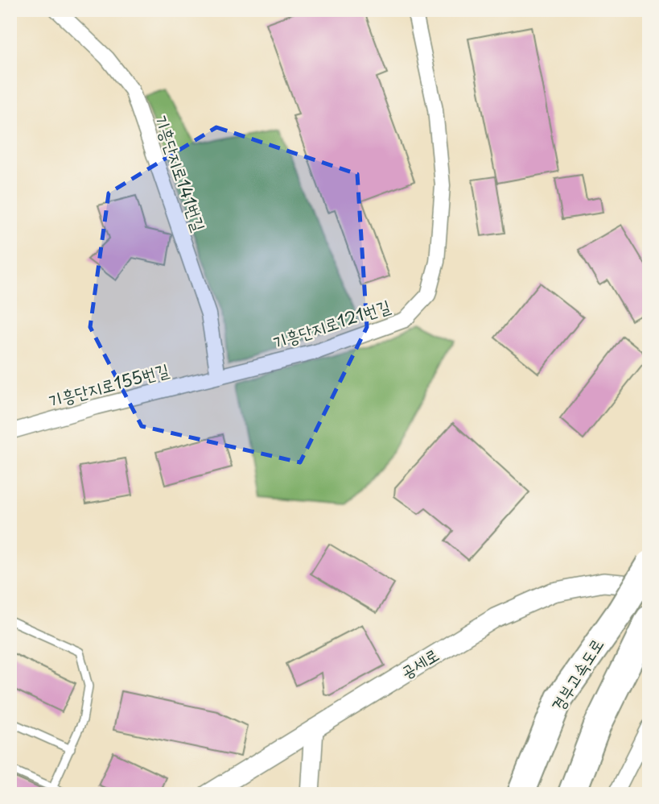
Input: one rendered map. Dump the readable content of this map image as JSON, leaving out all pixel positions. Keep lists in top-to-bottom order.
{
  "streets": {
    "highway": ["경부고속도로"],
    "street": [
      "기흥단지로141번길",
      "기흥단지로121번길",
      "기흥단지로155번길",
      "공세로"
    ]
  },
  "crossings": [
    ["기흥단지로141번길", "기흥단지로121번길"],
    ["기흥단지로141번길", "기흥단지로155번길"],
    ["기흥단지로121번길", "기흥단지로155번길"]
  ]
}
